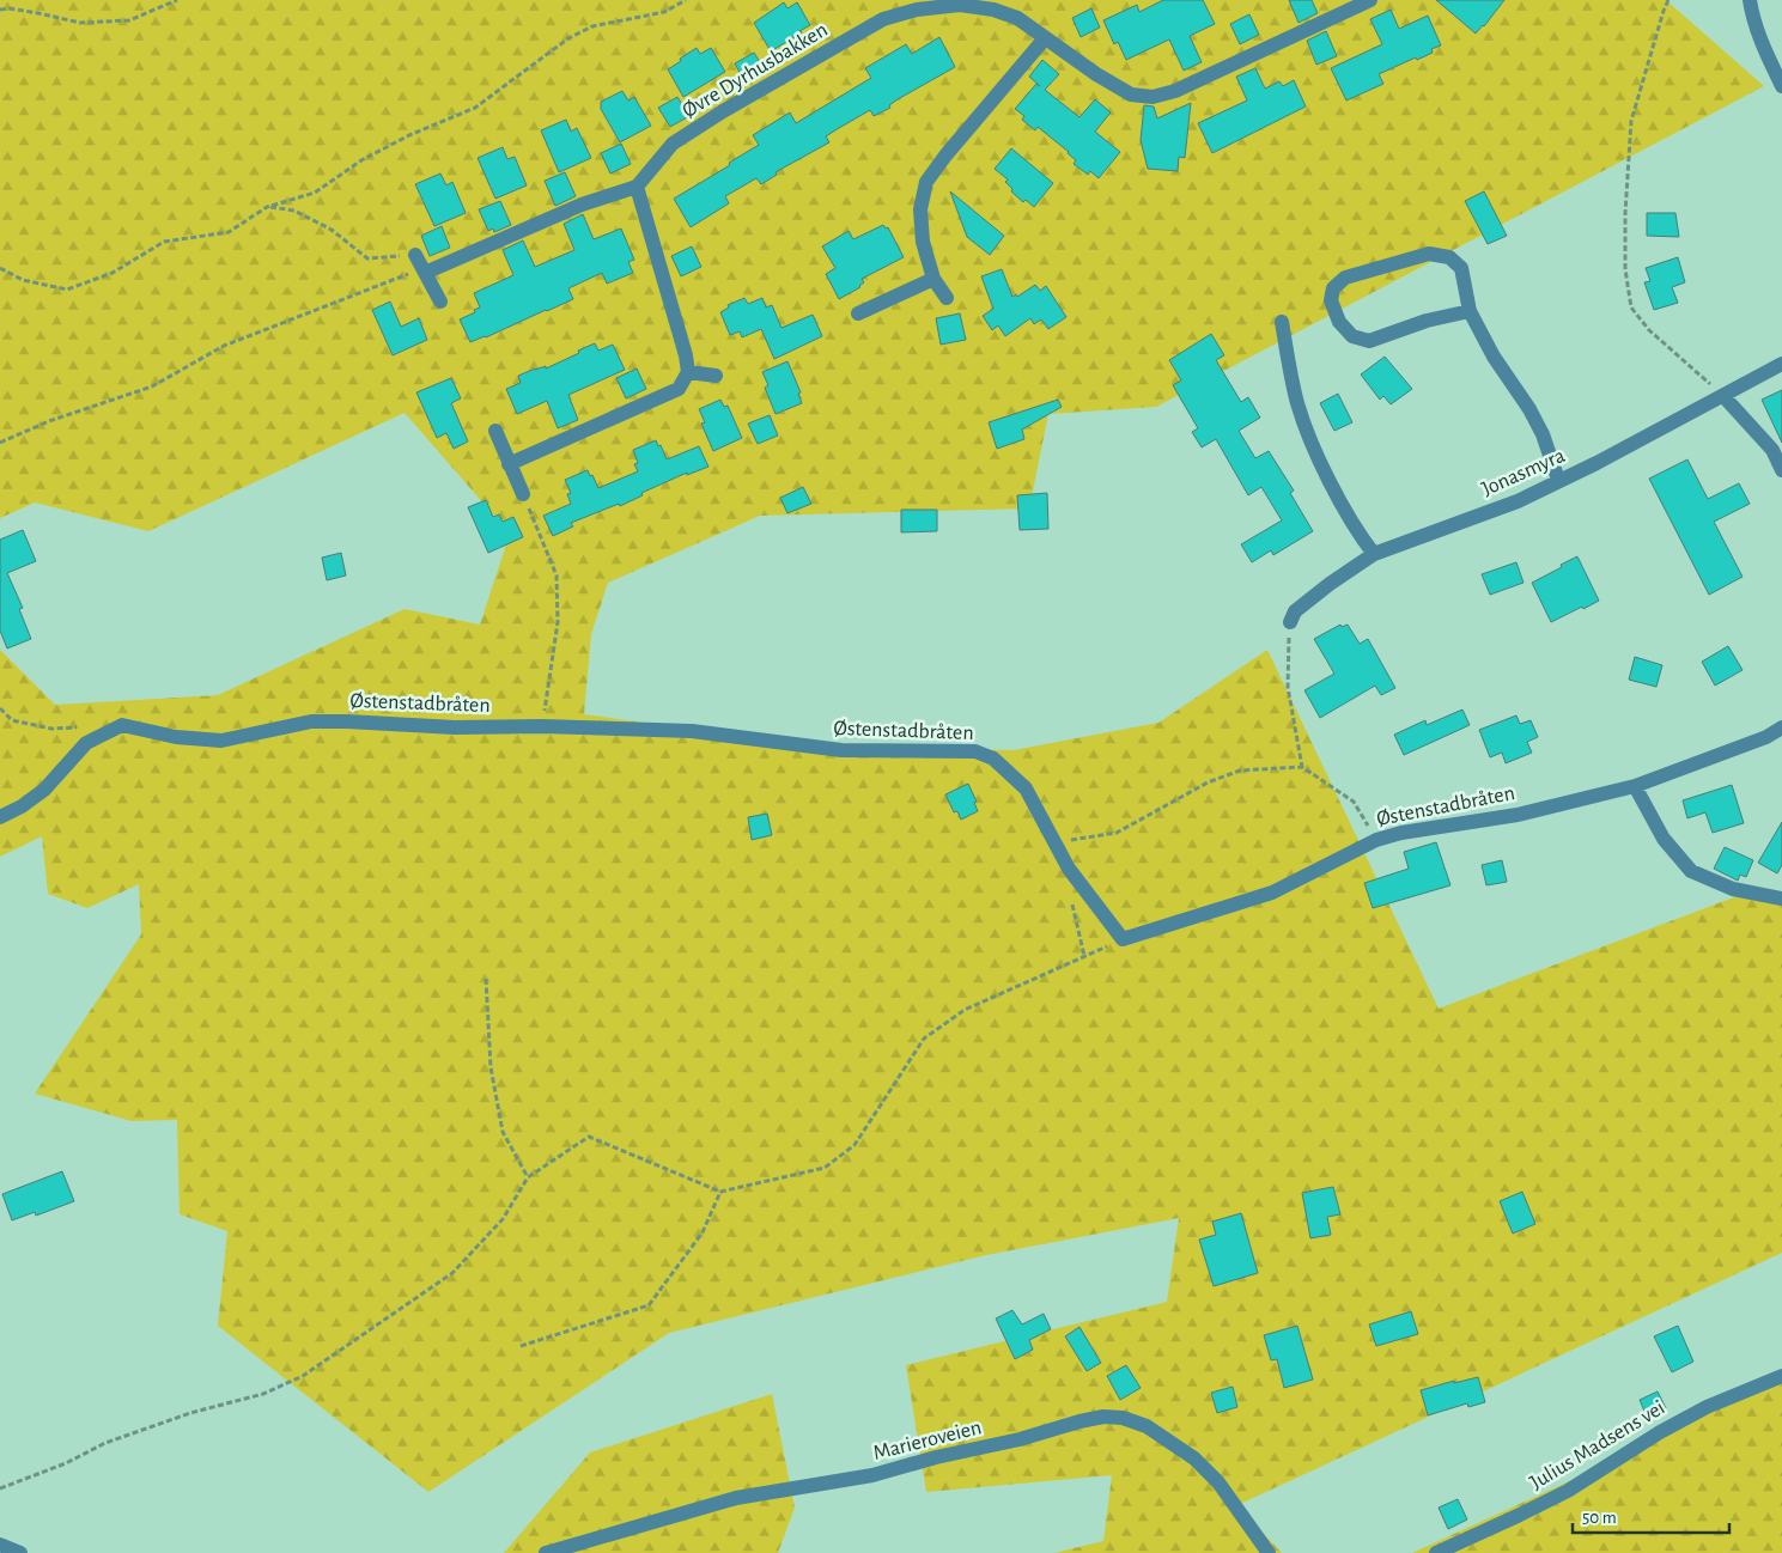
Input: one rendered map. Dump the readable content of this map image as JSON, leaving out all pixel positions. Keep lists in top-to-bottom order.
{
  "streets": {
    "street": [
      "Øvre Dyrhusbakken",
      "Jonasmyra",
      "Østenstadbråten",
      "Marieroveien",
      "Julius Madsens vei"
    ]
  },
  "scale_bar": "50 m"
}
